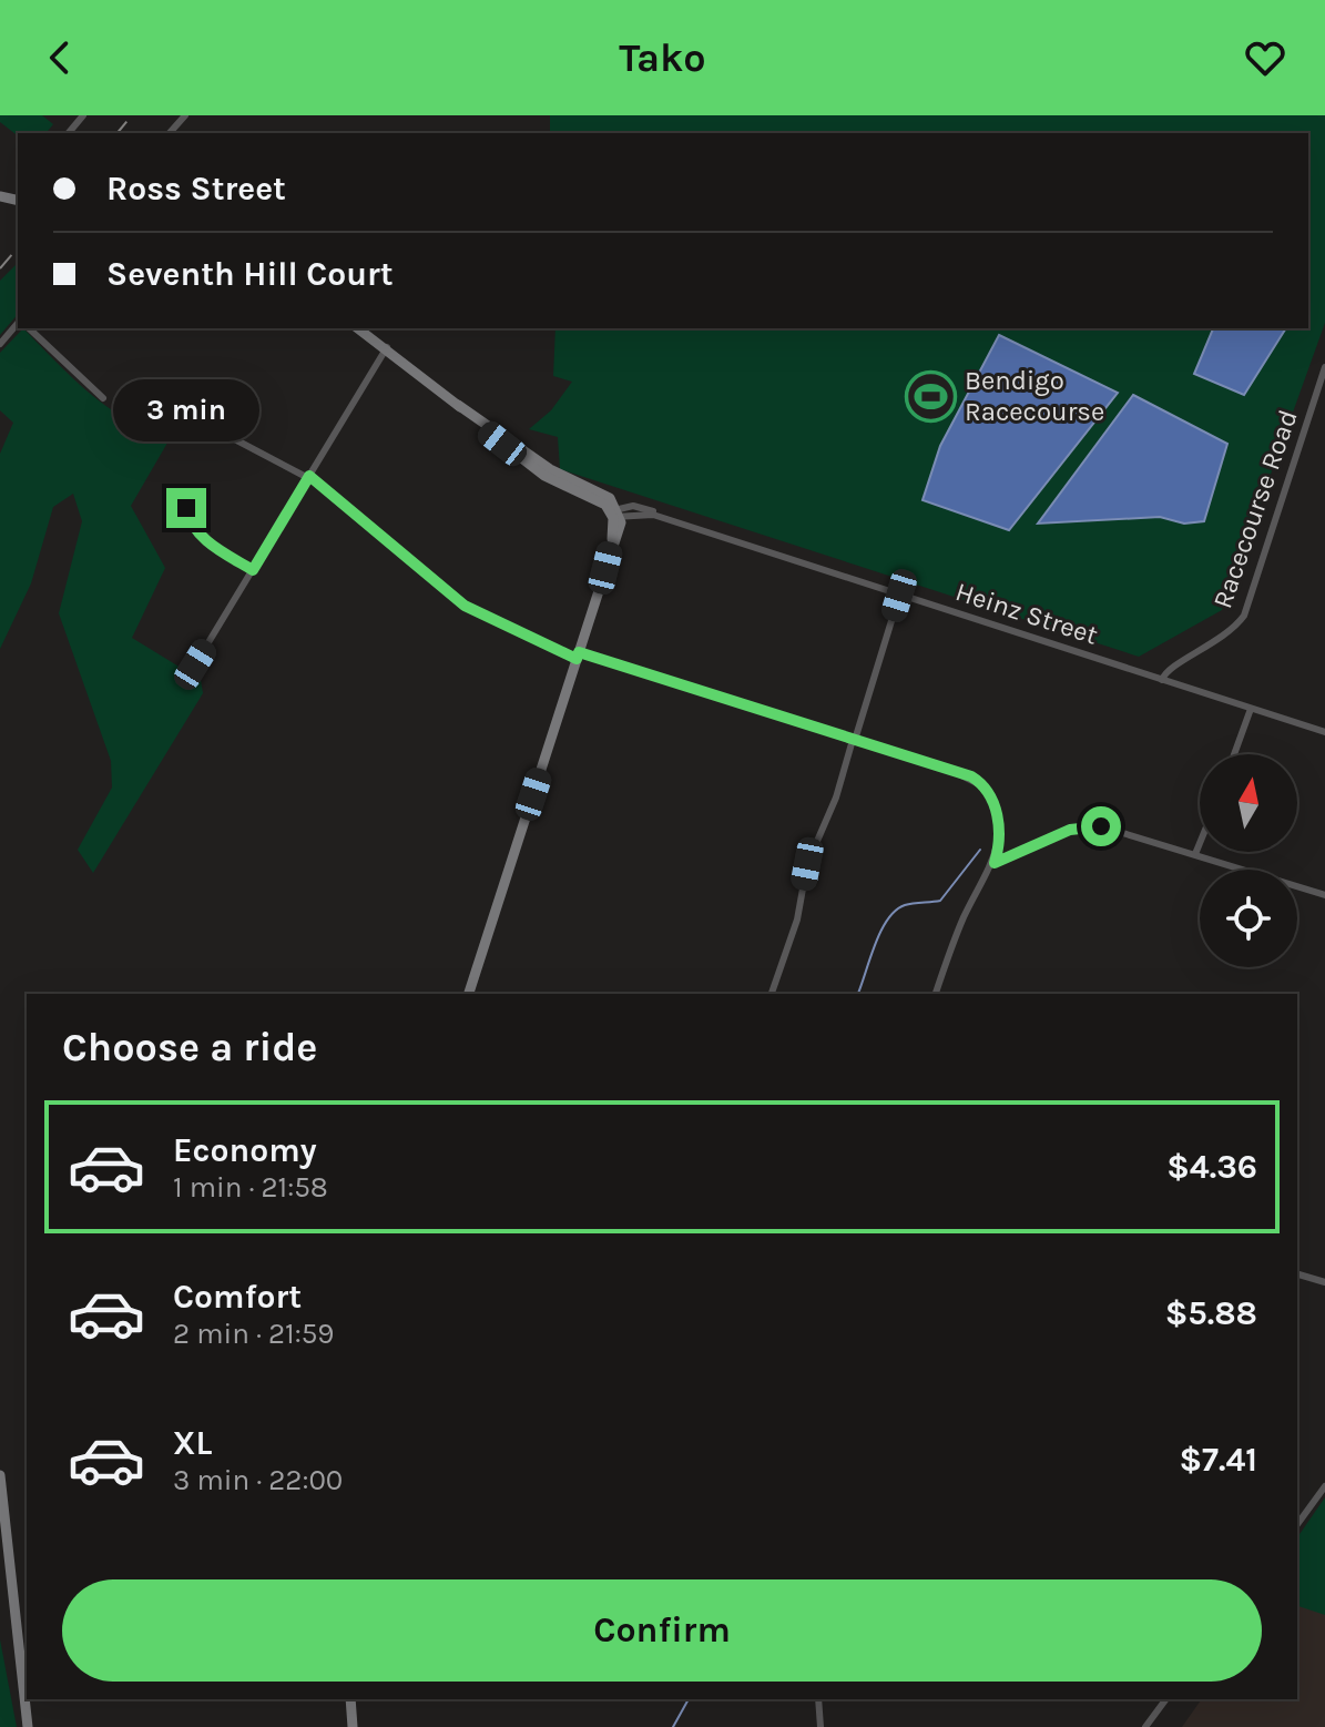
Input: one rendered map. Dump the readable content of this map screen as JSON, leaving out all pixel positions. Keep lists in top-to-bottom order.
{
  "streets": {
    "street": ["Racecourse Road", "Heinz Street"]
  },
  "crossings": [
    ["Racecourse Road", "Heinz Street"]
  ],
  "places": {
    "sports": ["Bendigo Racecourse"]
  },
  "north": "top",
  "page": {
    "header": "Tako",
    "banner": ["Ross Street", "Seventh Hill Court"],
    "bubble": "3 min",
    "heading": "Choose a ride",
    "list": [
      {
        "name": "Economy",
        "note": "1 min · 21:58",
        "value": "$4.36"
      },
      {
        "name": "Comfort",
        "note": "2 min · 21:59",
        "value": "$5.88"
      },
      {
        "name": "XL",
        "note": "3 min · 22:00",
        "value": "$7.41"
      }
    ],
    "buttons": "Confirm"
  }
}
